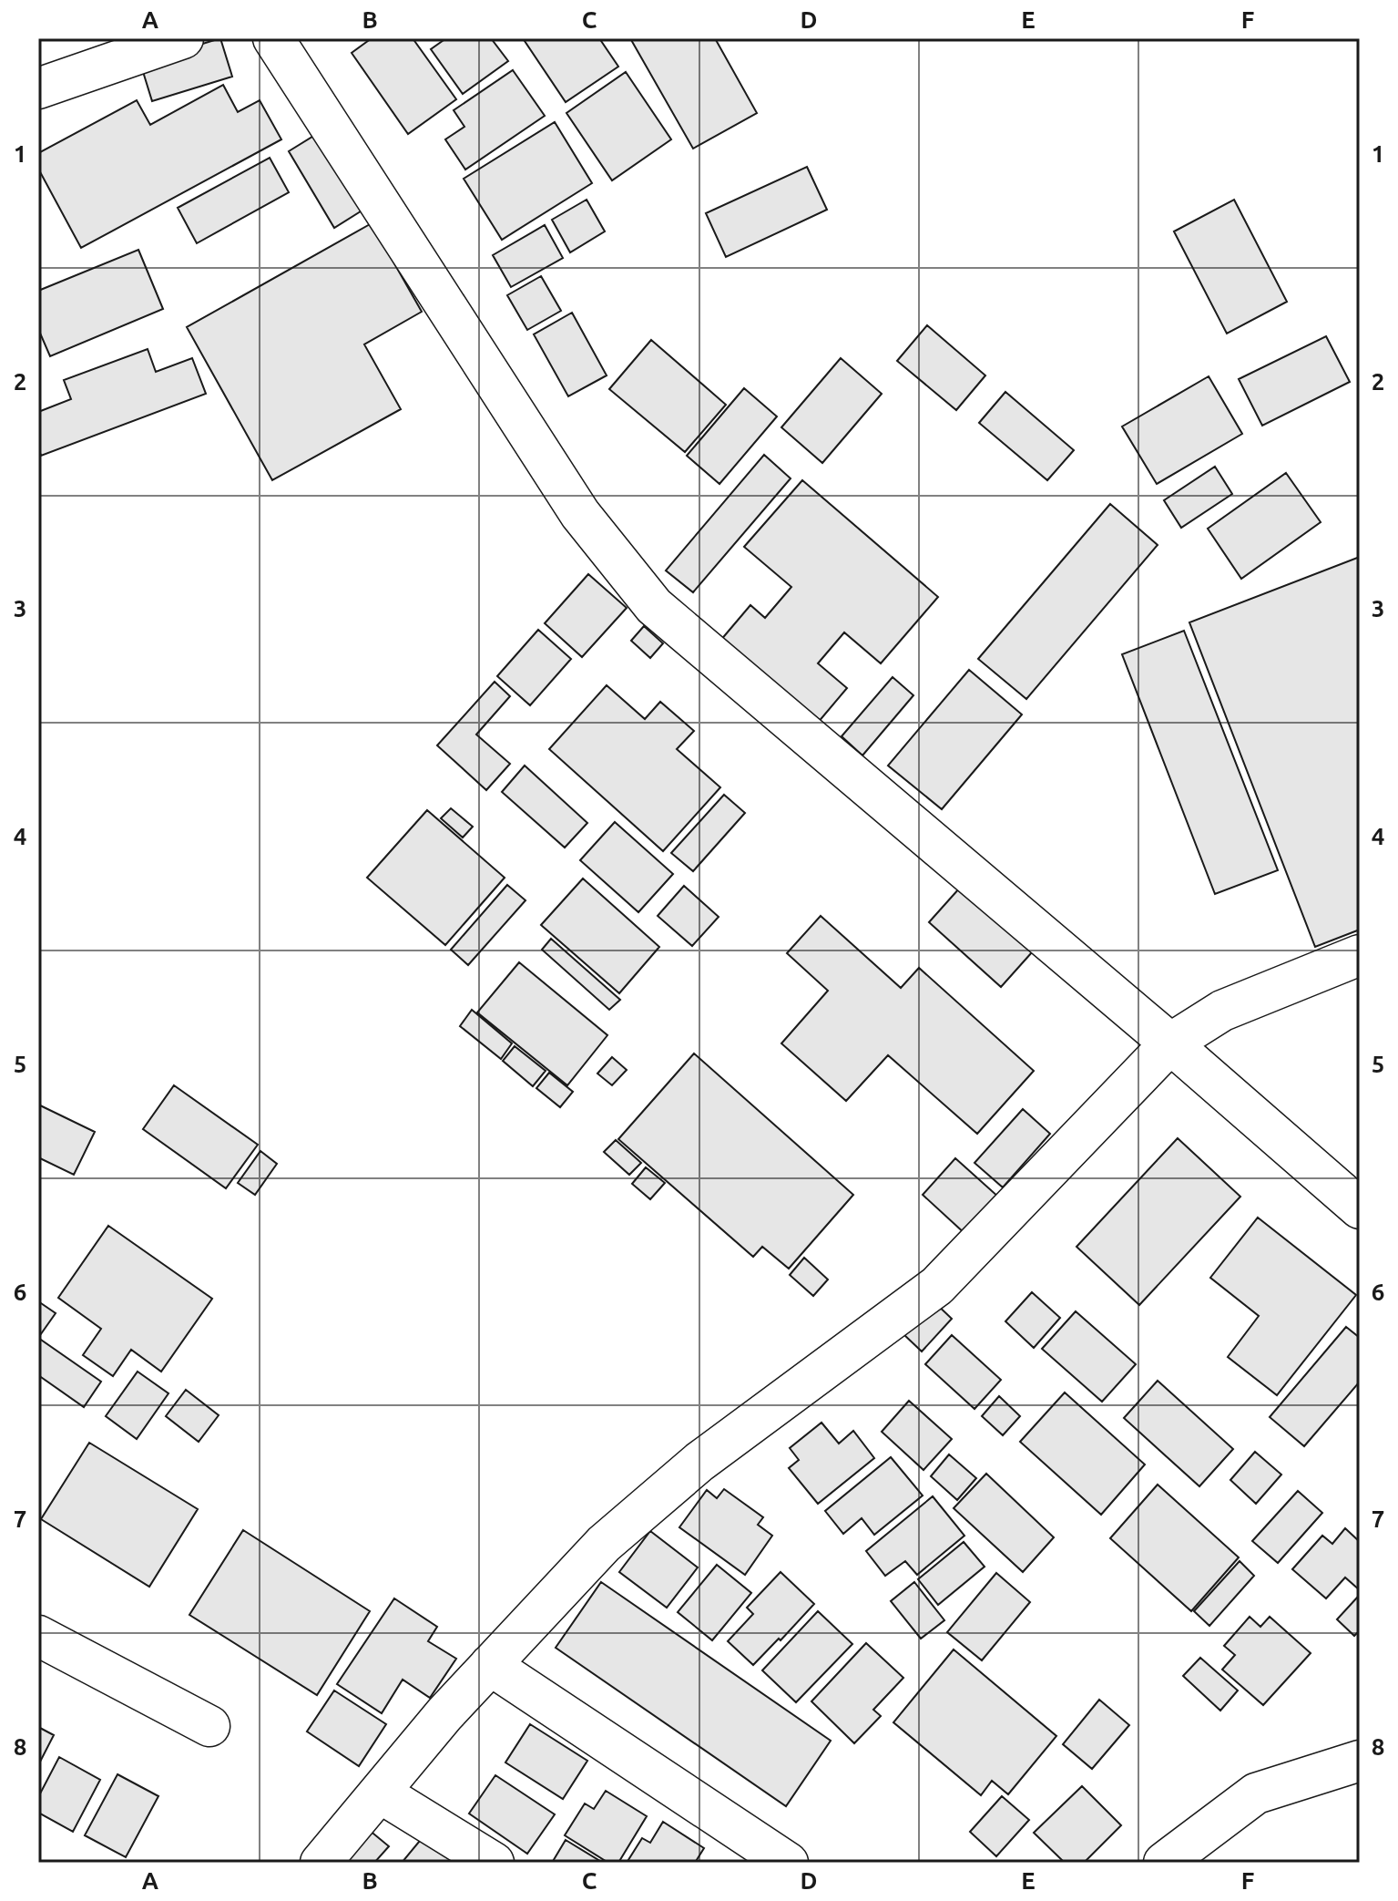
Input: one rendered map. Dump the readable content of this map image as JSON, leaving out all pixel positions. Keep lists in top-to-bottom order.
{
  "grid": {
    "columns": [
      "A",
      "B",
      "C",
      "D",
      "E",
      "F"
    ],
    "rows": [
      "1",
      "2",
      "3",
      "4",
      "5",
      "6",
      "7",
      "8"
    ]
  }
}
